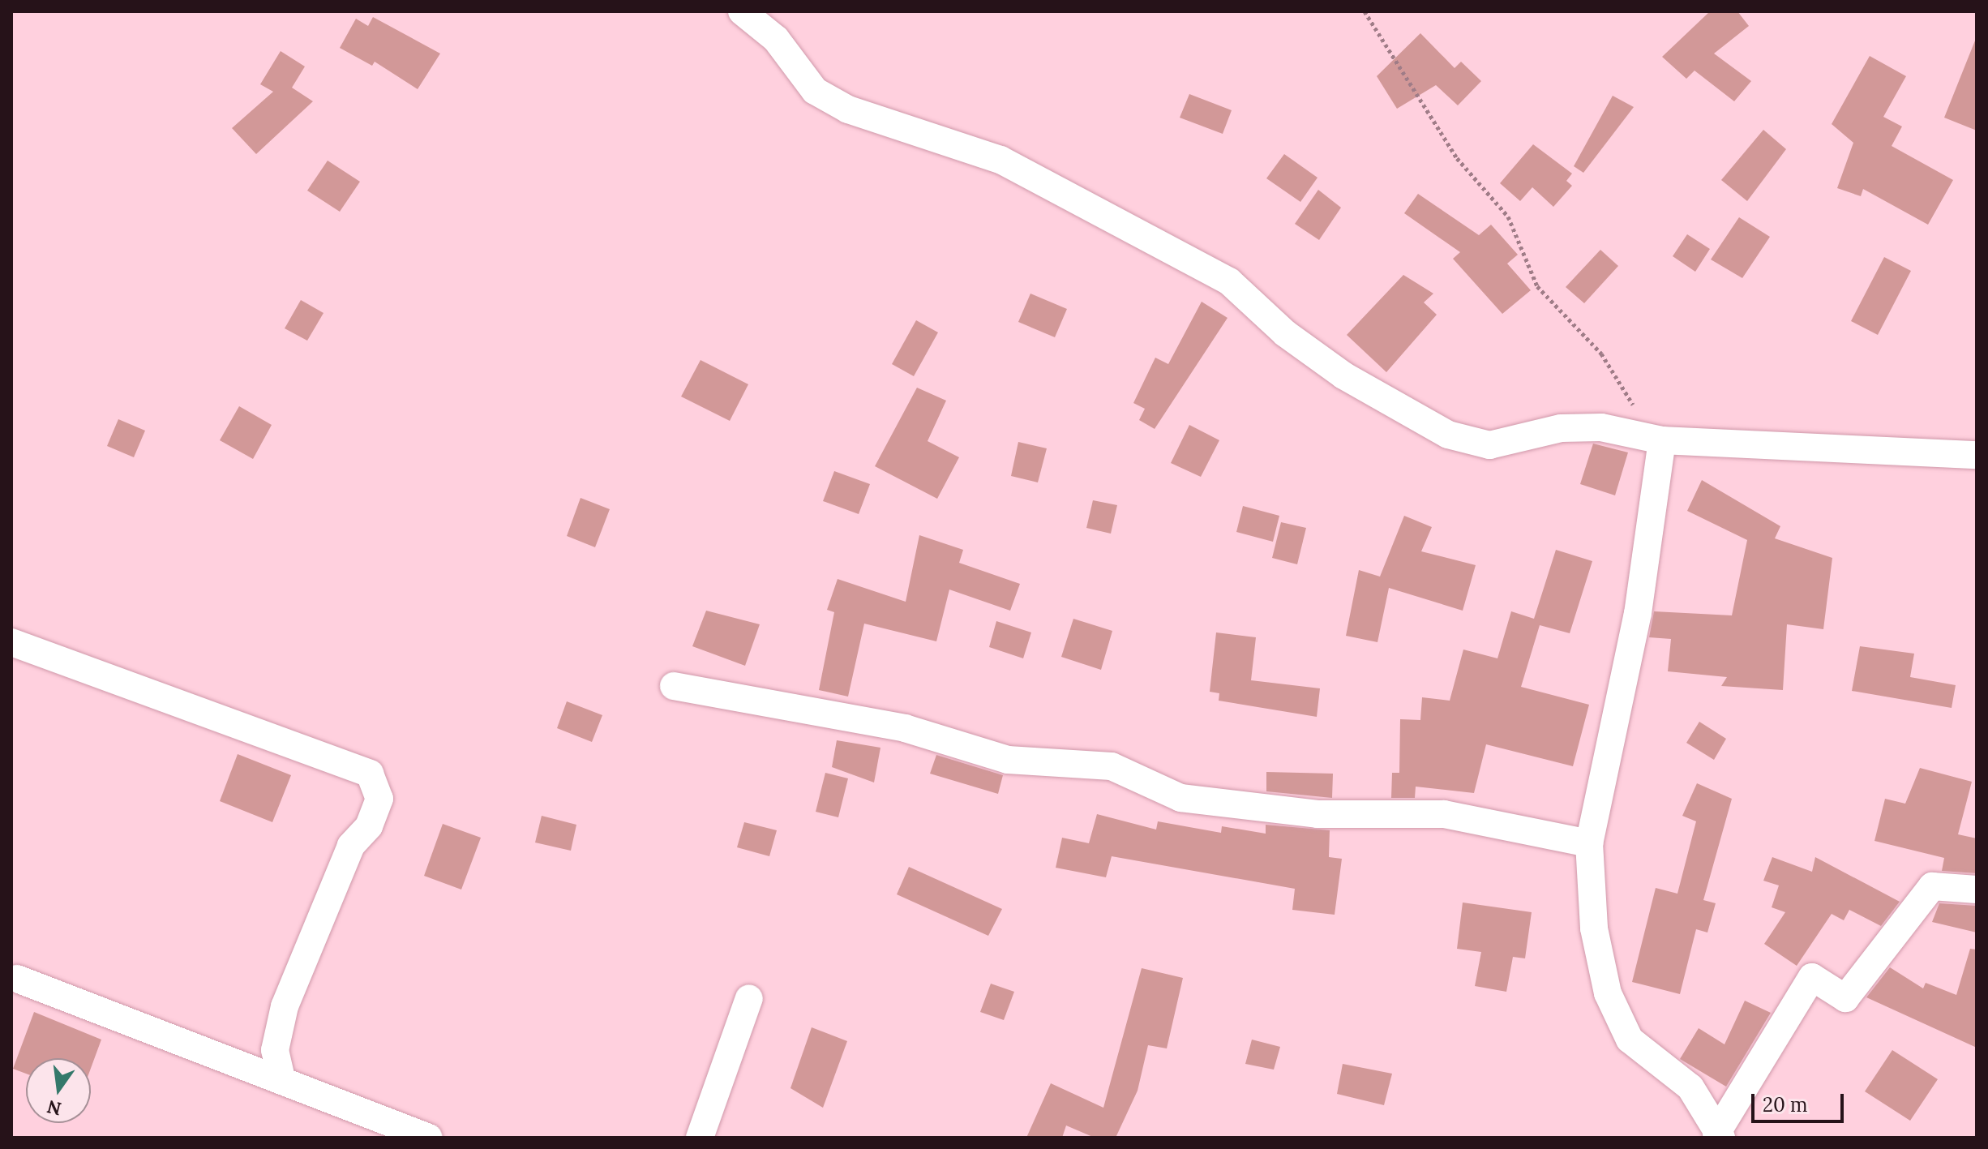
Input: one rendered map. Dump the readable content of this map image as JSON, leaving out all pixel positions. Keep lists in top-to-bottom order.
{
  "scale_bar": "20 m",
  "north": "bottom"
}
